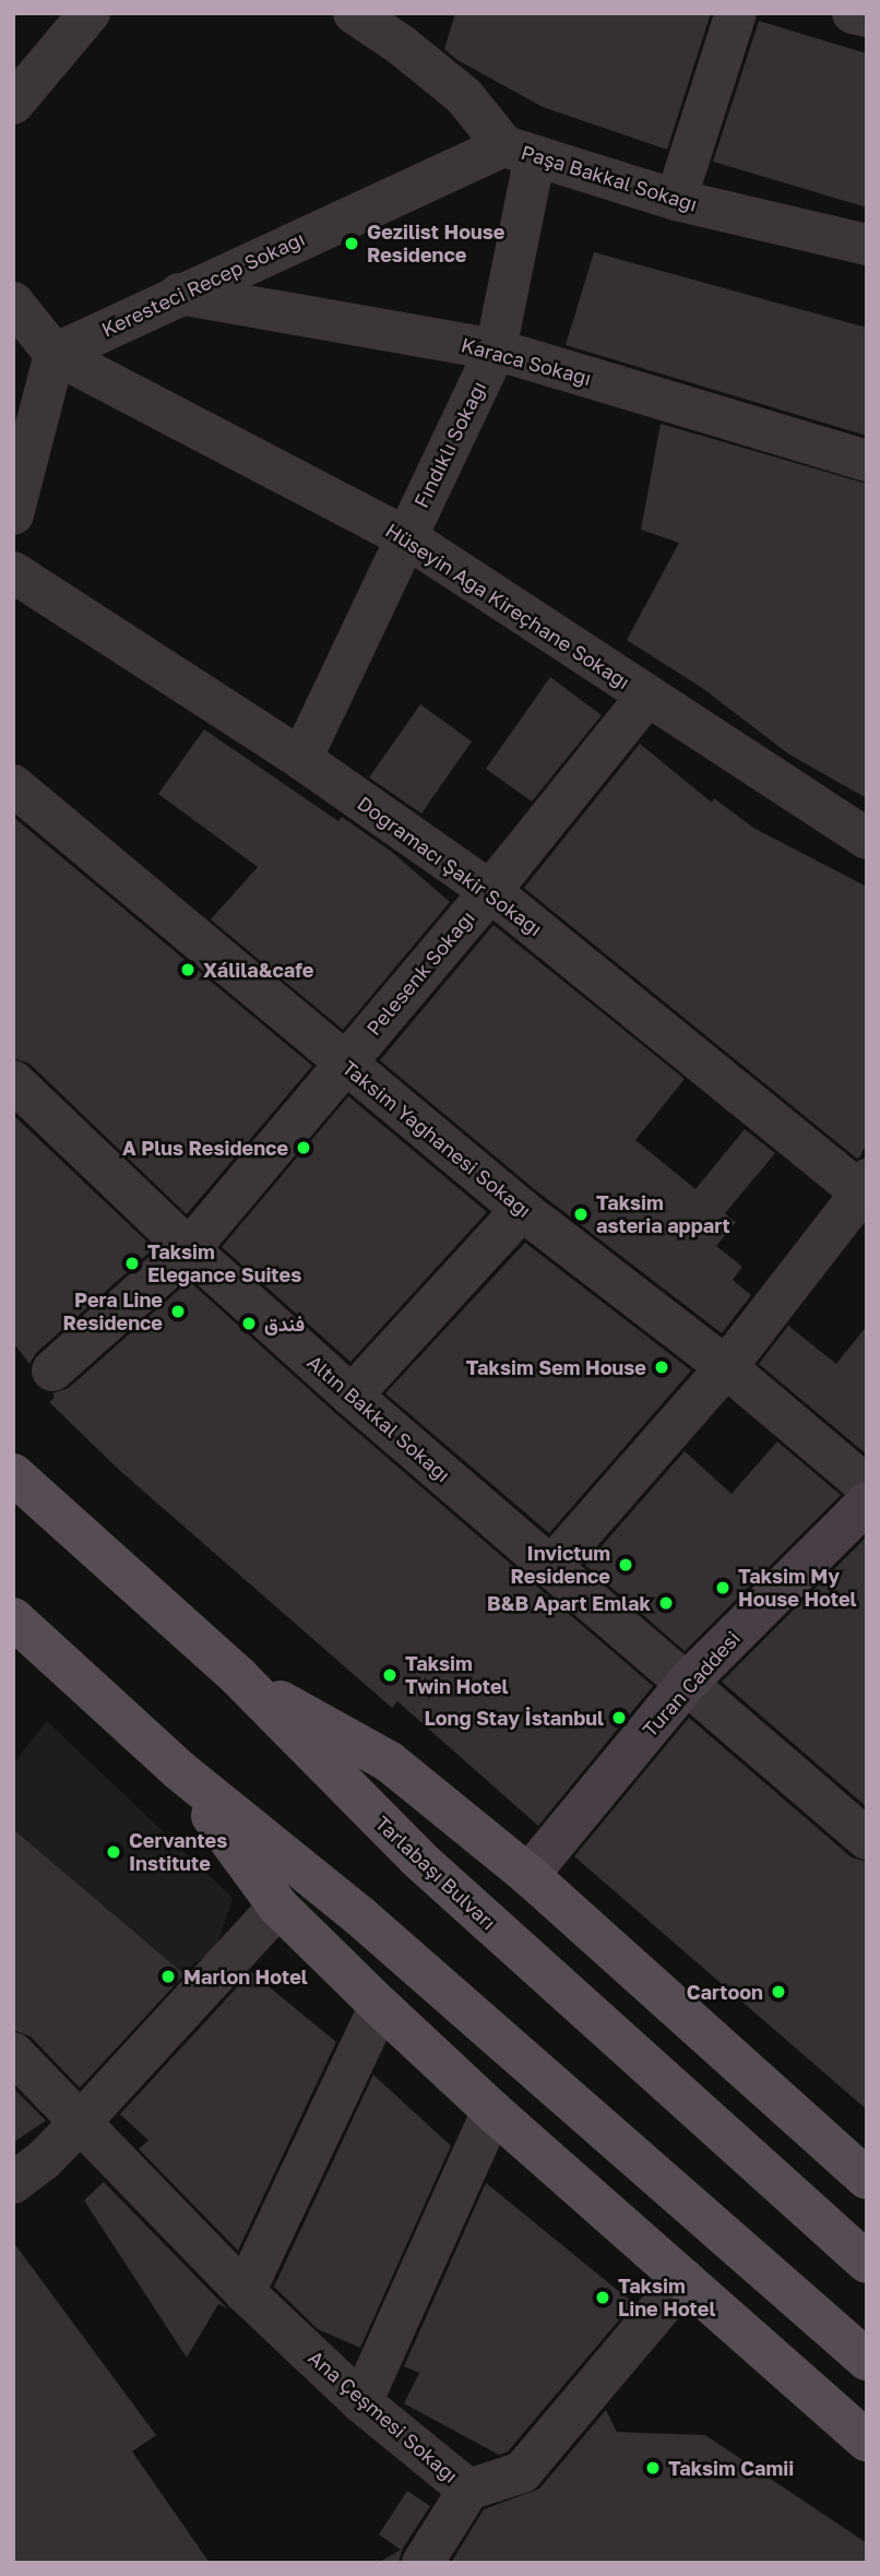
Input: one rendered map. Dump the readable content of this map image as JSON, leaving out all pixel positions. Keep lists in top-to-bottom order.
{
  "streets": {
    "main road": ["Tarlabaşı Bulvarı"],
    "street": [
      "Paşa Bakkal Sokağı",
      "Keresteci Recep Sokağı",
      "Karaca Sokağı",
      "Fındıklı Sokağı",
      "Hüseyin Ağa Kireçhane Sokağı",
      "Doğramacı Şakir Sokağı",
      "Pelesenk Sokağı",
      "Taksim Yağhanesi Sokağı",
      "Altın Bakkal Sokağı",
      "Turan Caddesi",
      "Ana Çeşmesi Sokağı"
    ]
  },
  "crossings": [
    ["Paşa Bakkal Sokağı", "Keresteci Recep Sokağı"],
    ["Paşa Bakkal Sokağı", "Fındıklı Sokağı"],
    ["Keresteci Recep Sokağı", "Karaca Sokağı"],
    ["Keresteci Recep Sokağı", "Fındıklı Sokağı"],
    ["Keresteci Recep Sokağı", "Hüseyin Ağa Kireçhane Sokağı"],
    ["Karaca Sokağı", "Fındıklı Sokağı"],
    ["Fındıklı Sokağı", "Hüseyin Ağa Kireçhane Sokağı"],
    ["Fındıklı Sokağı", "Doğramacı Şakir Sokağı"],
    ["Hüseyin Ağa Kireçhane Sokağı", "Pelesenk Sokağı"],
    ["Doğramacı Şakir Sokağı", "Pelesenk Sokağı"],
    ["Pelesenk Sokağı", "Taksim Yağhanesi Sokağı"],
    ["Pelesenk Sokağı", "Altın Bakkal Sokağı"],
    ["Altın Bakkal Sokağı", "Turan Caddesi"]
  ],
  "places": [
    "Gezilist House Residence",
    "Xálila&cafe",
    "A Plus Residence",
    "Taksim asteria appart",
    "Taksim Elegance Suites",
    "Pera Line Residence",
    "فندق",
    "Taksim Sem House",
    "Invictum Residence",
    "Taksim My House Hotel",
    "B&B Apart Emlak",
    "Taksim Twin Hotel",
    "Long Stay İstanbul",
    "Cervantes Institute",
    "Marlon Hotel",
    "Cartoon",
    "Taksim Line Hotel",
    "Taksim Camii"
  ]
}
